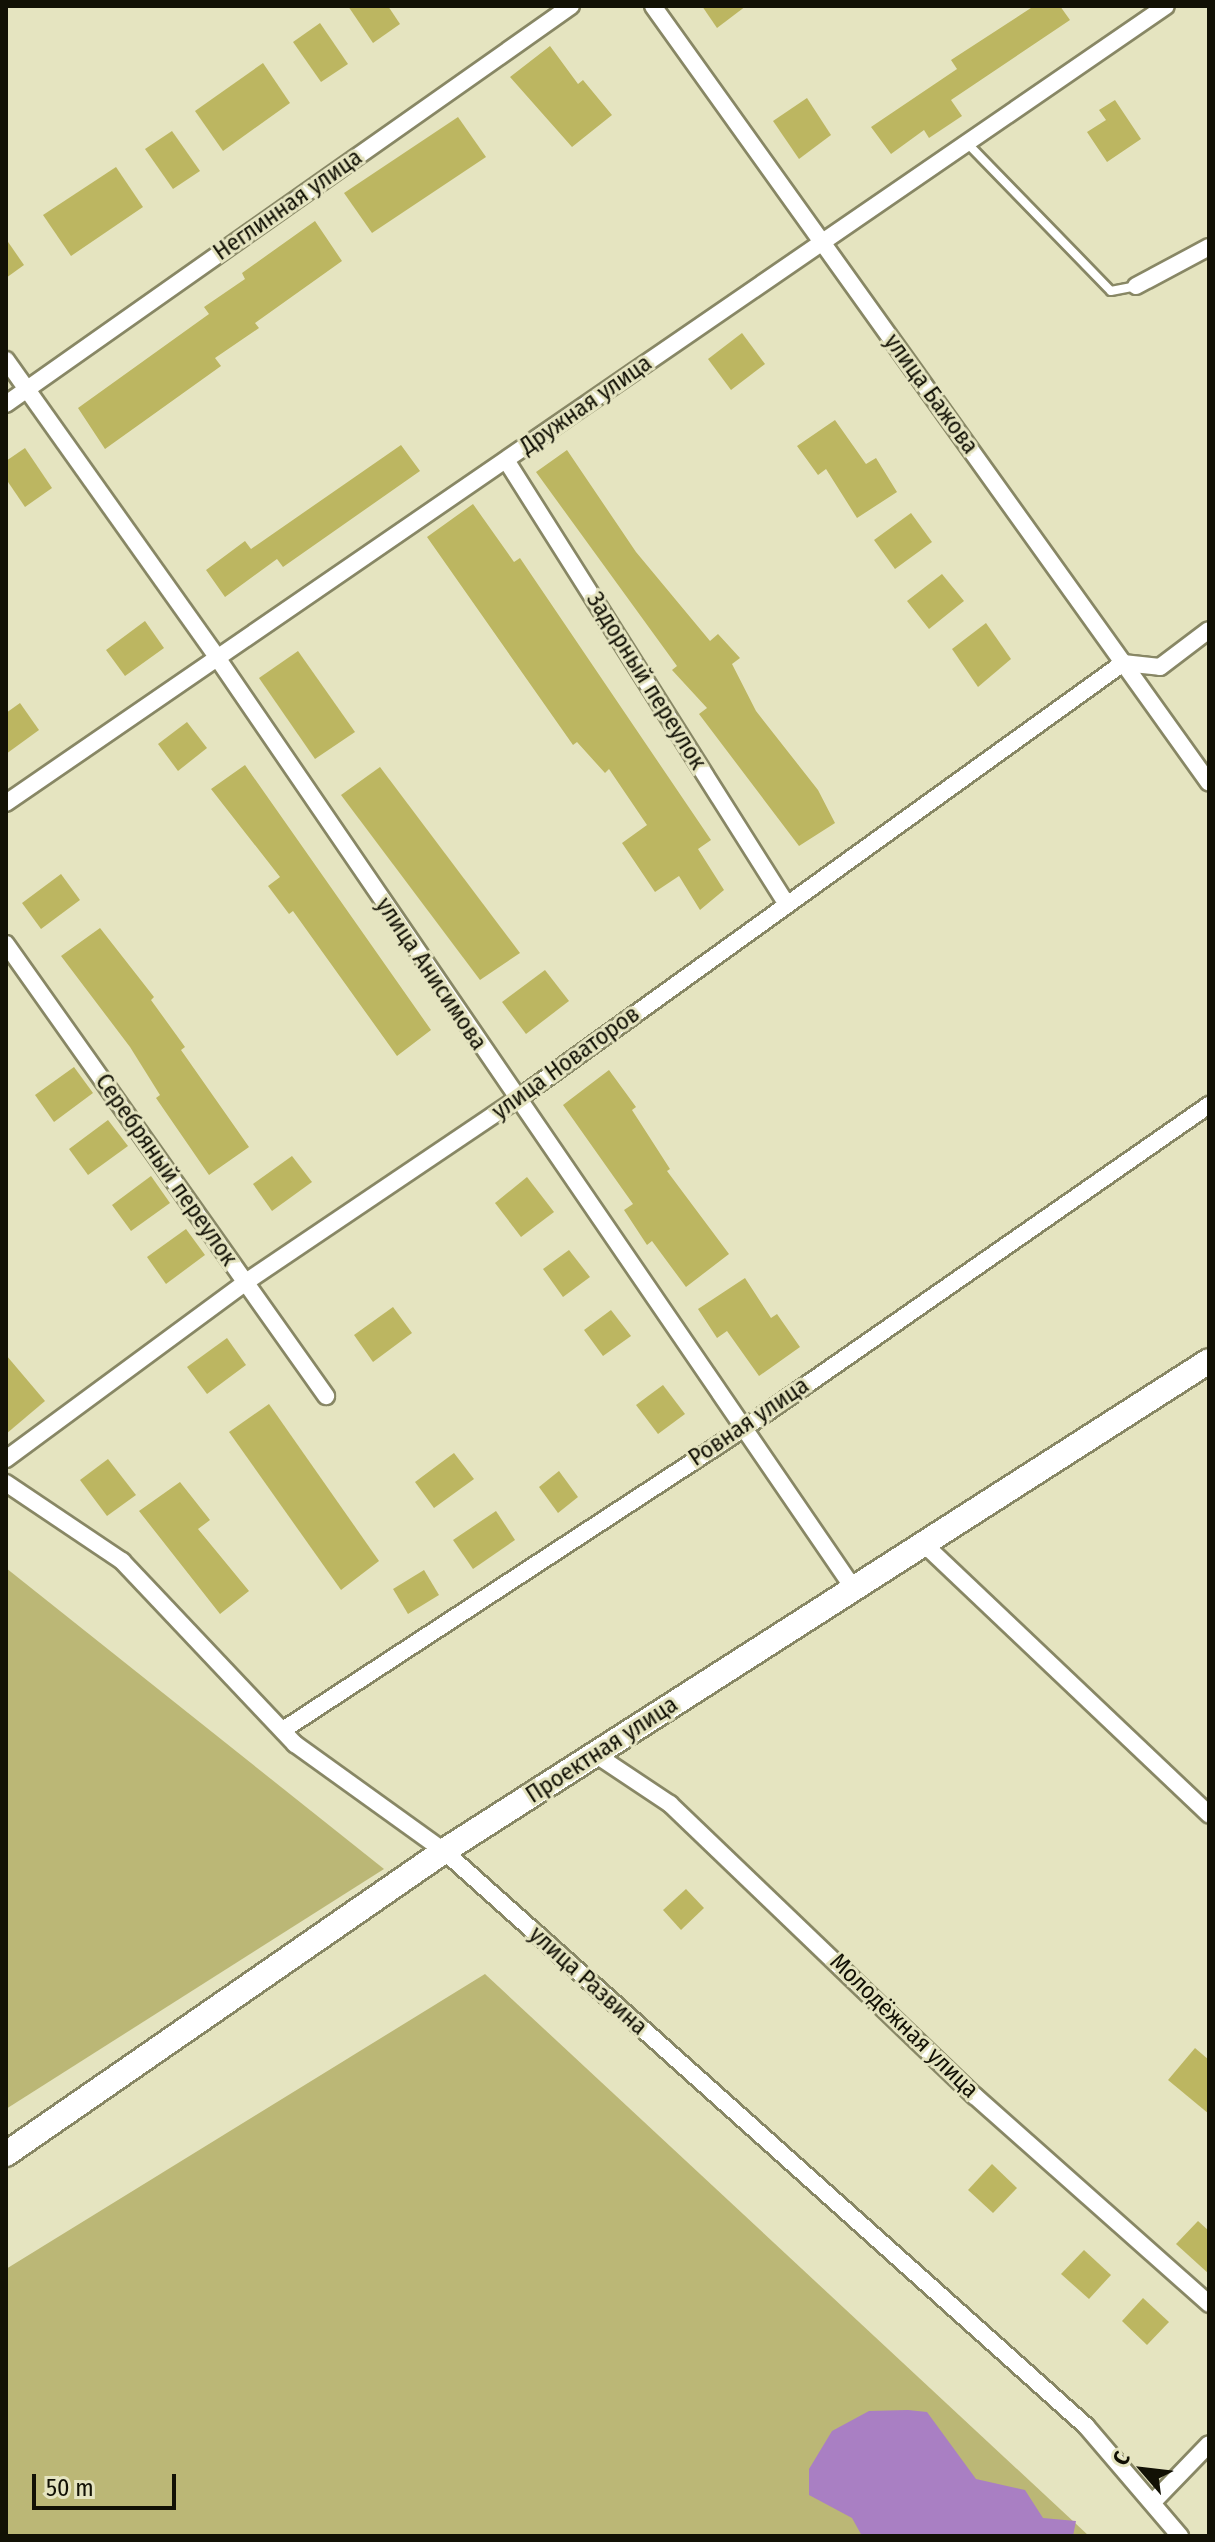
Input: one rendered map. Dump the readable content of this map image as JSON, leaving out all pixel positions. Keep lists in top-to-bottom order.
{
  "streets": {
    "street": [
      "Неглинная улица",
      "улица Бажова",
      "Дружная улица",
      "Задорный переулок",
      "улица Анисимова",
      "улица Новаторов",
      "Серебряный переулок",
      "Ровная улица",
      "Проектная улица",
      "улица Развина",
      "Молодёжная улица"
    ]
  },
  "crossings": [
    ["Неглинная улица", "улица Анисимова"],
    ["улица Бажова", "Дружная улица"],
    ["улица Бажова", "улица Новаторов"],
    ["Дружная улица", "Задорный переулок"],
    ["Дружная улица", "улица Анисимова"],
    ["Задорный переулок", "улица Новаторов"],
    ["улица Анисимова", "улица Новаторов"],
    ["улица Анисимова", "Ровная улица"],
    ["улица Анисимова", "Проектная улица"],
    ["улица Новаторов", "Серебряный переулок"],
    ["Ровная улица", "улица Развина"],
    ["Проектная улица", "улица Развина"],
    ["Проектная улица", "Молодёжная улица"]
  ],
  "scale_bar": "50 m",
  "north": "top left"
}
